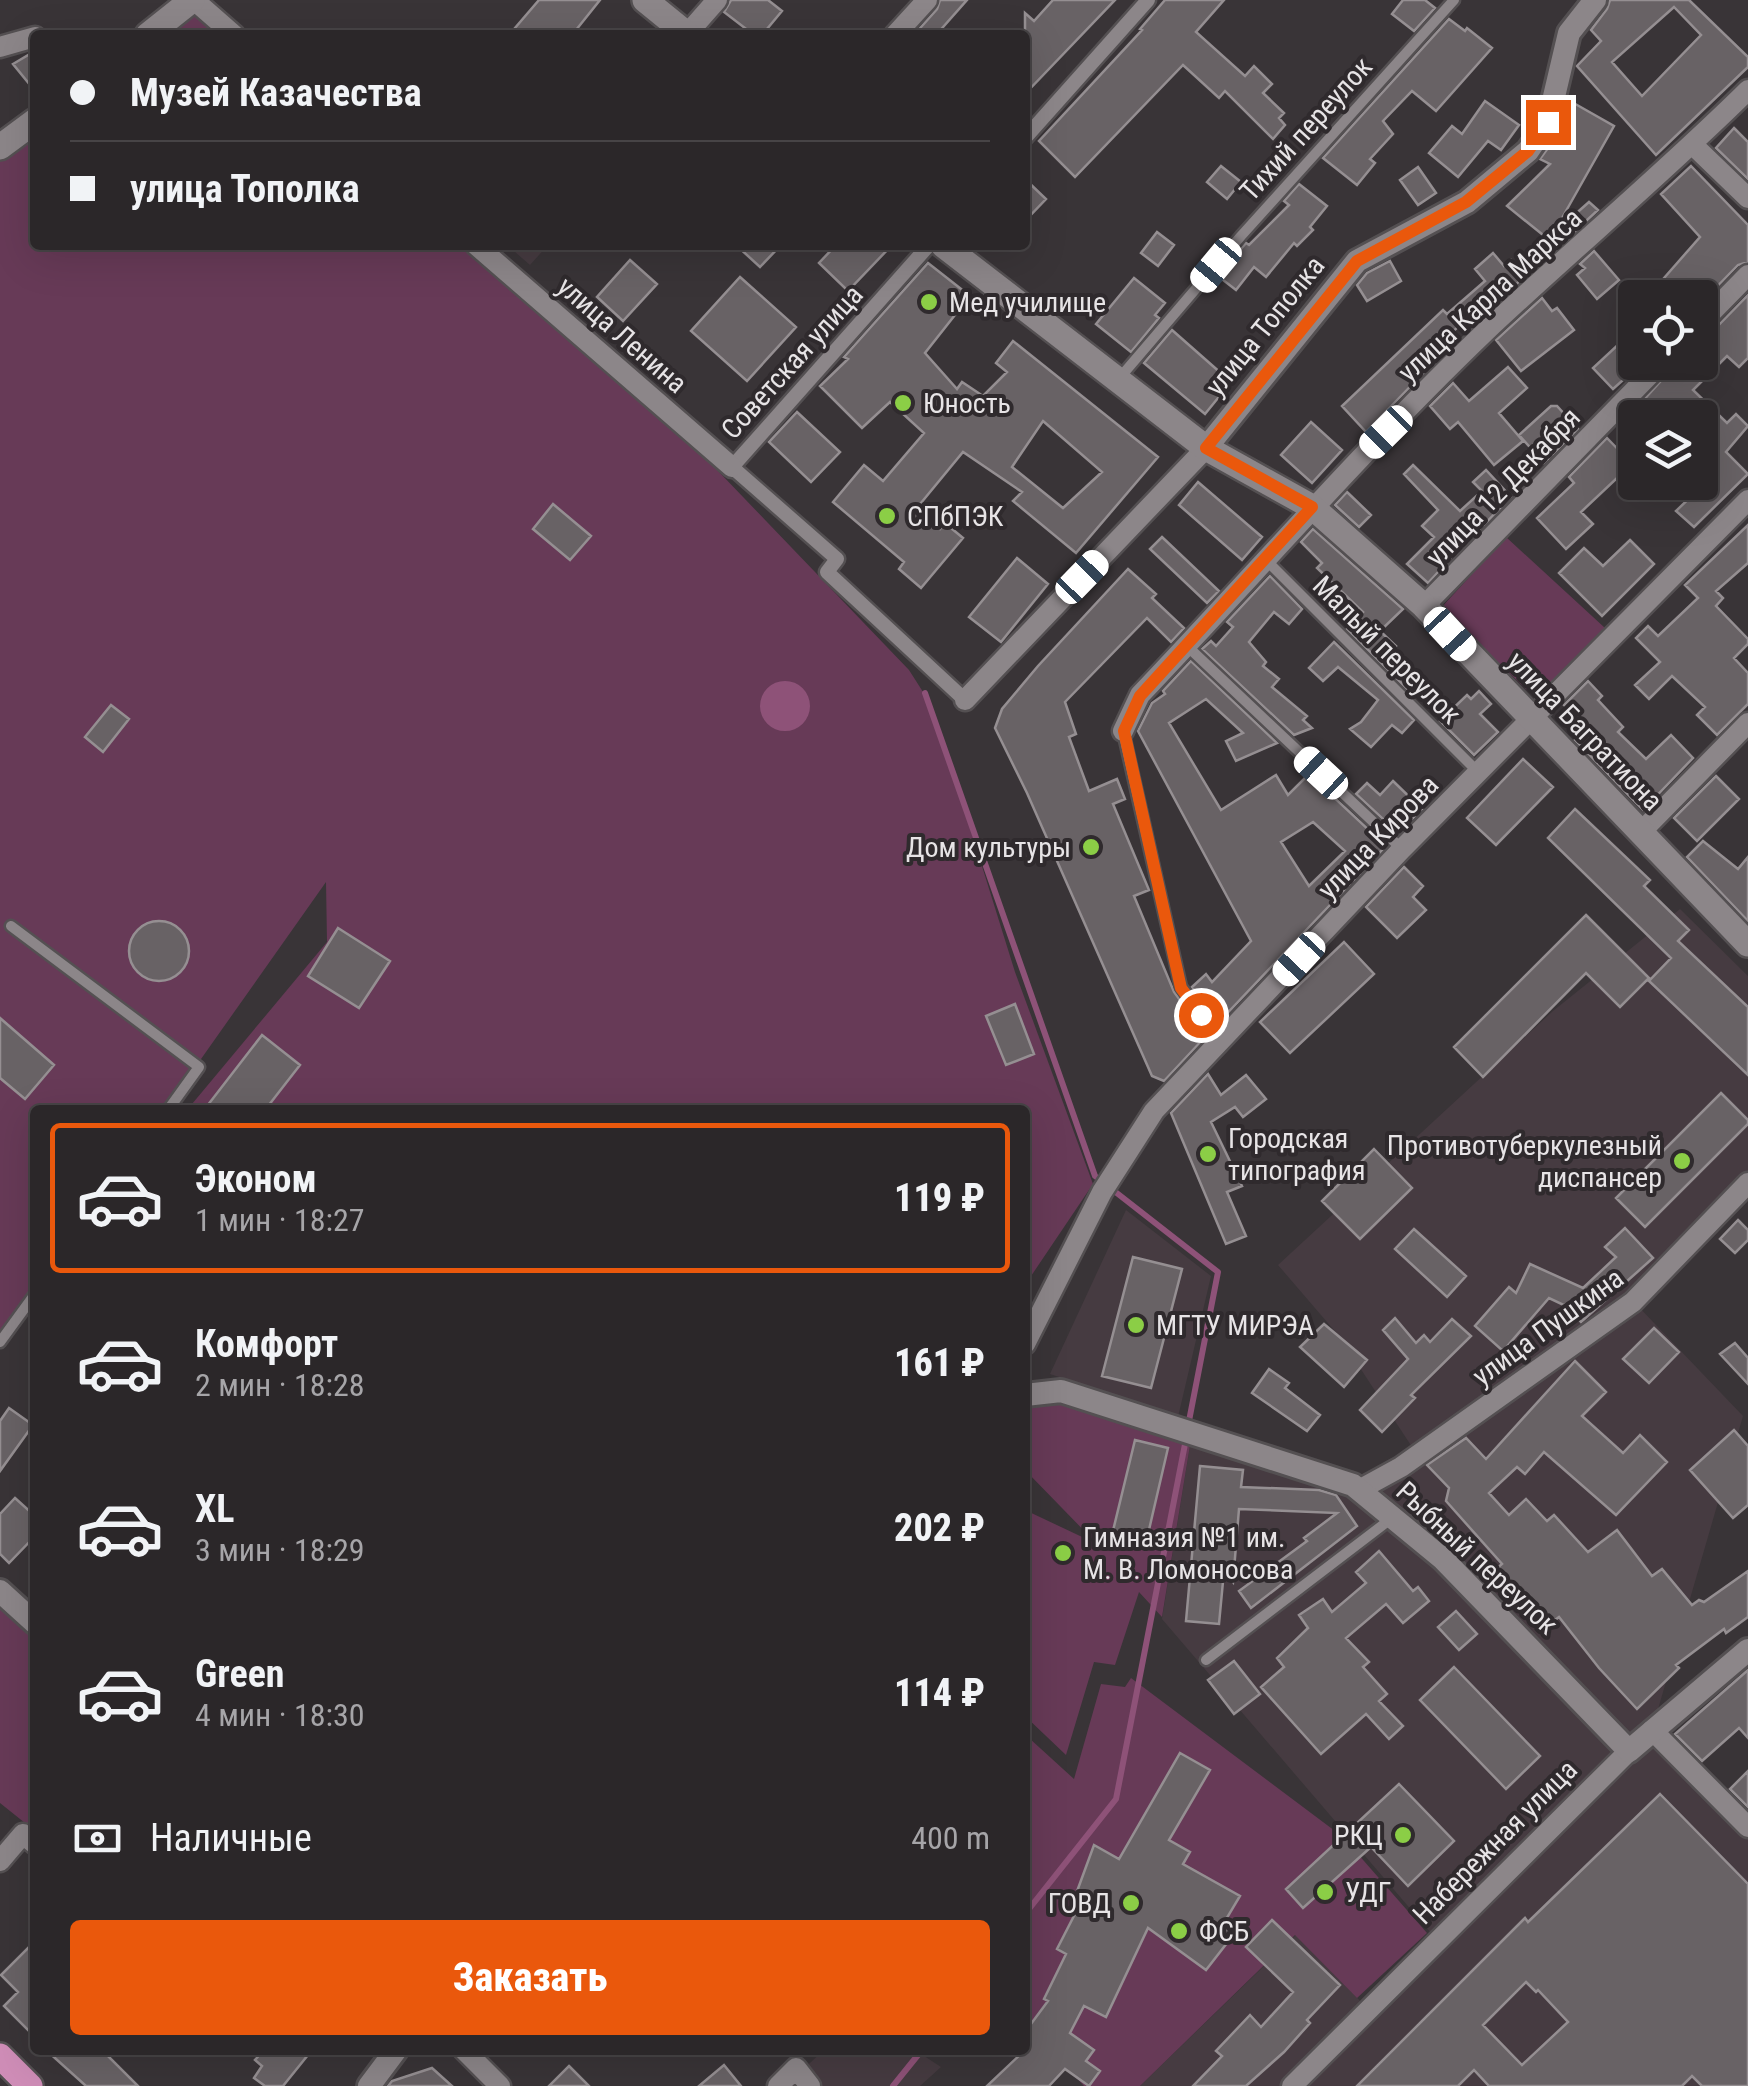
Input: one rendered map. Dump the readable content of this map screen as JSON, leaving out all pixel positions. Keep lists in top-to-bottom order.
{
  "streets": {
    "main road": ["улица Багратиона"],
    "street": [
      "улица Карла Маркса",
      "улица Тополка",
      "улица Ленина",
      "Советская улица",
      "улица 12 Декабря",
      "улица Кирова",
      "улица Пушкина",
      "Рыбный переулок",
      "Набережная улица"
    ],
    "lane": ["Тихий переулок", "Малый переулок"]
  },
  "crossings": [
    ["Тихий переулок", "улица Багратиона"],
    ["улица Карла Маркса", "Малый переулок"],
    ["улица Карла Маркса", "улица Багратиона"],
    ["улица Тополка", "улица Багратиона"],
    ["улица Ленина", "Советская улица"],
    ["улица 12 Декабря", "улица Багратиона"],
    ["Малый переулок", "улица Кирова"],
    ["улица Багратиона", "улица Кирова"],
    ["улица Пушкина", "Рыбный переулок"],
    ["Рыбный переулок", "Набережная улица"]
  ],
  "places": [
    "Мед училище",
    "Юность",
    "СПбПЭК",
    "Дом культуры",
    "Городская типография",
    "Противотуберкулезный диспансер",
    "МГТУ МИРЭА",
    "Гимназия №1 им. М. В. Ломоносова",
    "РКЦ",
    "УДГ",
    "ГОВД",
    "ФСБ"
  ],
  "page": {
    "banner": ["Музей Казачества", "улица Тополка"],
    "list": [
      {
        "name": "Эконом",
        "note": "1 мин · 18:27",
        "value": "119 ₽"
      },
      {
        "name": "Комфорт",
        "note": "2 мин · 18:28",
        "value": "161 ₽"
      },
      {
        "name": "XL",
        "note": "3 мин · 18:29",
        "value": "202 ₽"
      },
      {
        "name": "Green",
        "note": "4 мин · 18:30",
        "value": "114 ₽"
      }
    ],
    "pay": ["Наличные", "400 m"],
    "buttons": "Заказать"
  }
}
